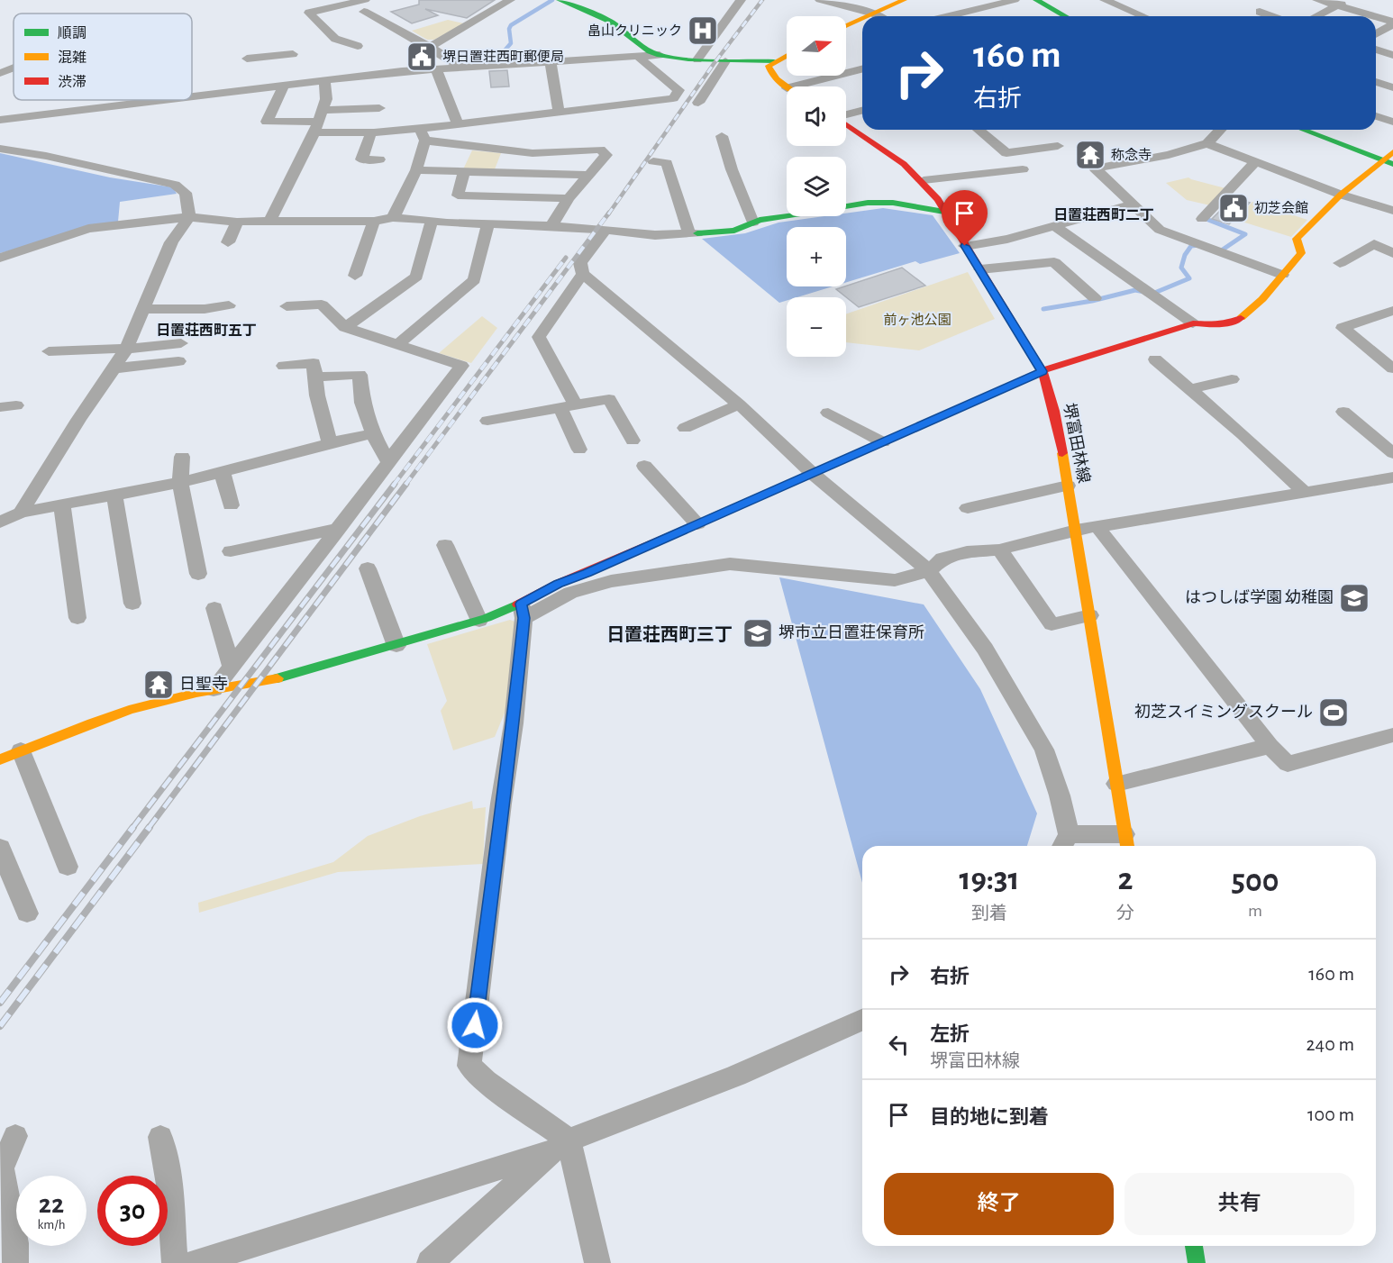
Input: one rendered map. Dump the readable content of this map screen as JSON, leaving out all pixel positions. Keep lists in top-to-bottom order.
{
  "streets": {
    "main road": ["堺富田林線"]
  },
  "districts": ["日置荘西町二丁", "日置荘西町五丁", "日置荘西町三丁"],
  "parks": ["前ヶ池公園"],
  "places": {
    "hospital": ["畠山クリニック"],
    "public building": ["堺日置荘西町郵便局", "初芝会館"],
    "temple": ["称念寺", "日聖寺"],
    "school or university": ["はつしば学園 幼稚園", "堺市立日置荘保育所"],
    "sports": ["初芝スイミングスクール"]
  },
  "legend": ["順調", "混雑", "渋滞"],
  "north": "right",
  "page": {
    "map_buttons": ["+", "−"],
    "turn": ["160 m", "右折"],
    "eta": [
      "19:31",
      "到着",
      "2",
      "分",
      "500",
      "m"
    ],
    "list": [
      {
        "name": "右折",
        "value": "160 m"
      },
      {
        "name": "左折",
        "note": "堺富田林線",
        "value": "240 m"
      },
      {
        "name": "目的地に到着",
        "value": "100 m"
      }
    ],
    "buttons": ["終了", "共有"],
    "speed": "22 km/h",
    "limit": "30"
  }
}
